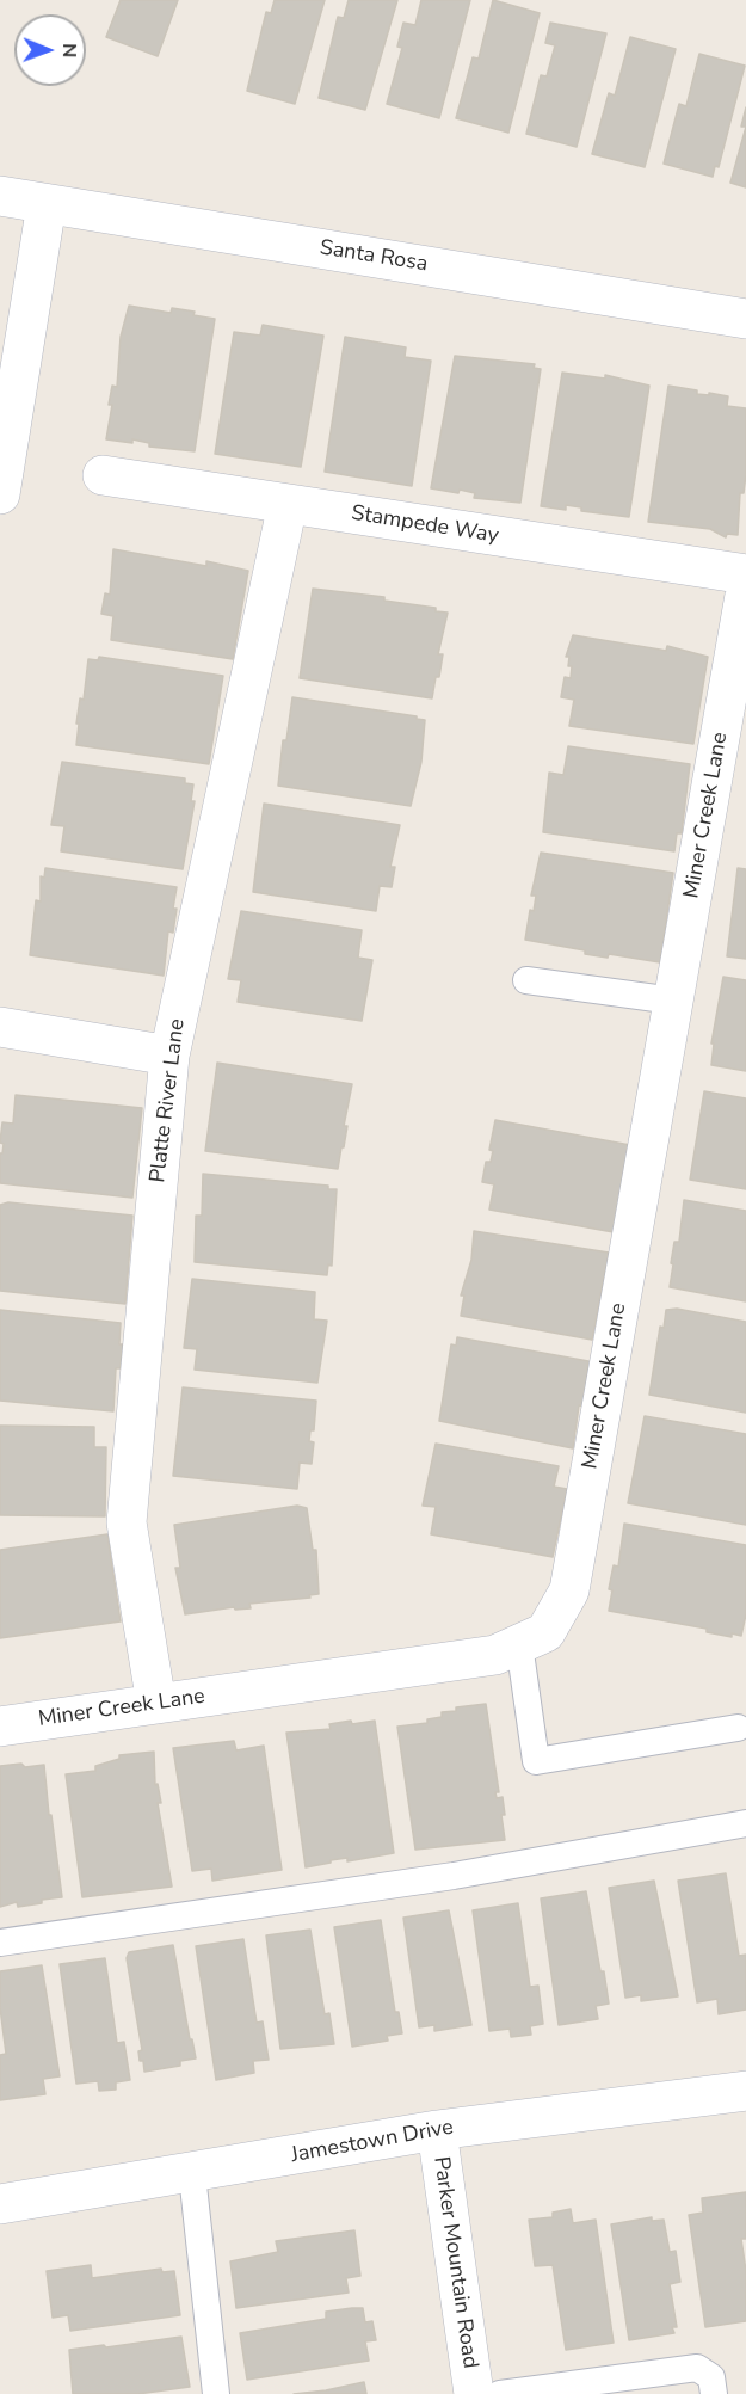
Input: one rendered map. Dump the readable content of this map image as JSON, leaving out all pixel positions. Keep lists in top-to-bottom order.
{
  "streets": {
    "street": [
      "Santa Rosa",
      "Stampede Way",
      "Miner Creek Lane",
      "Platte River Lane",
      "Jamestown Drive",
      "Parker Mountain Road"
    ]
  },
  "crossings": [
    ["Stampede Way", "Platte River Lane"],
    ["Miner Creek Lane", "Platte River Lane"],
    ["Jamestown Drive", "Parker Mountain Road"]
  ],
  "north": "right"
}
